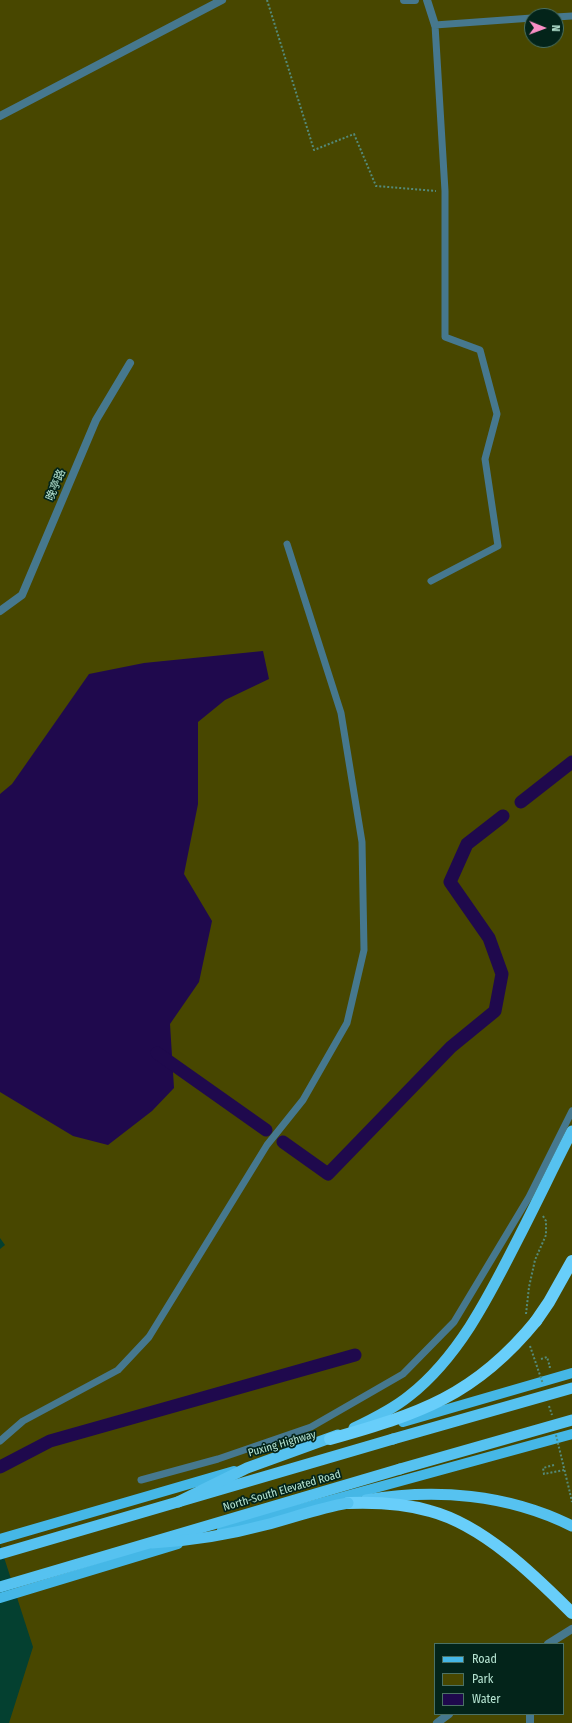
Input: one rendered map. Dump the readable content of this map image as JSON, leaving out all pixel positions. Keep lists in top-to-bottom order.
{
  "streets": {
    "highway": ["North-South Elevated Road"],
    "main road": ["Puxing Highway"],
    "street": ["晚亭路"]
  },
  "legend": ["Road", "Park", "Water"],
  "north": "right"
}
